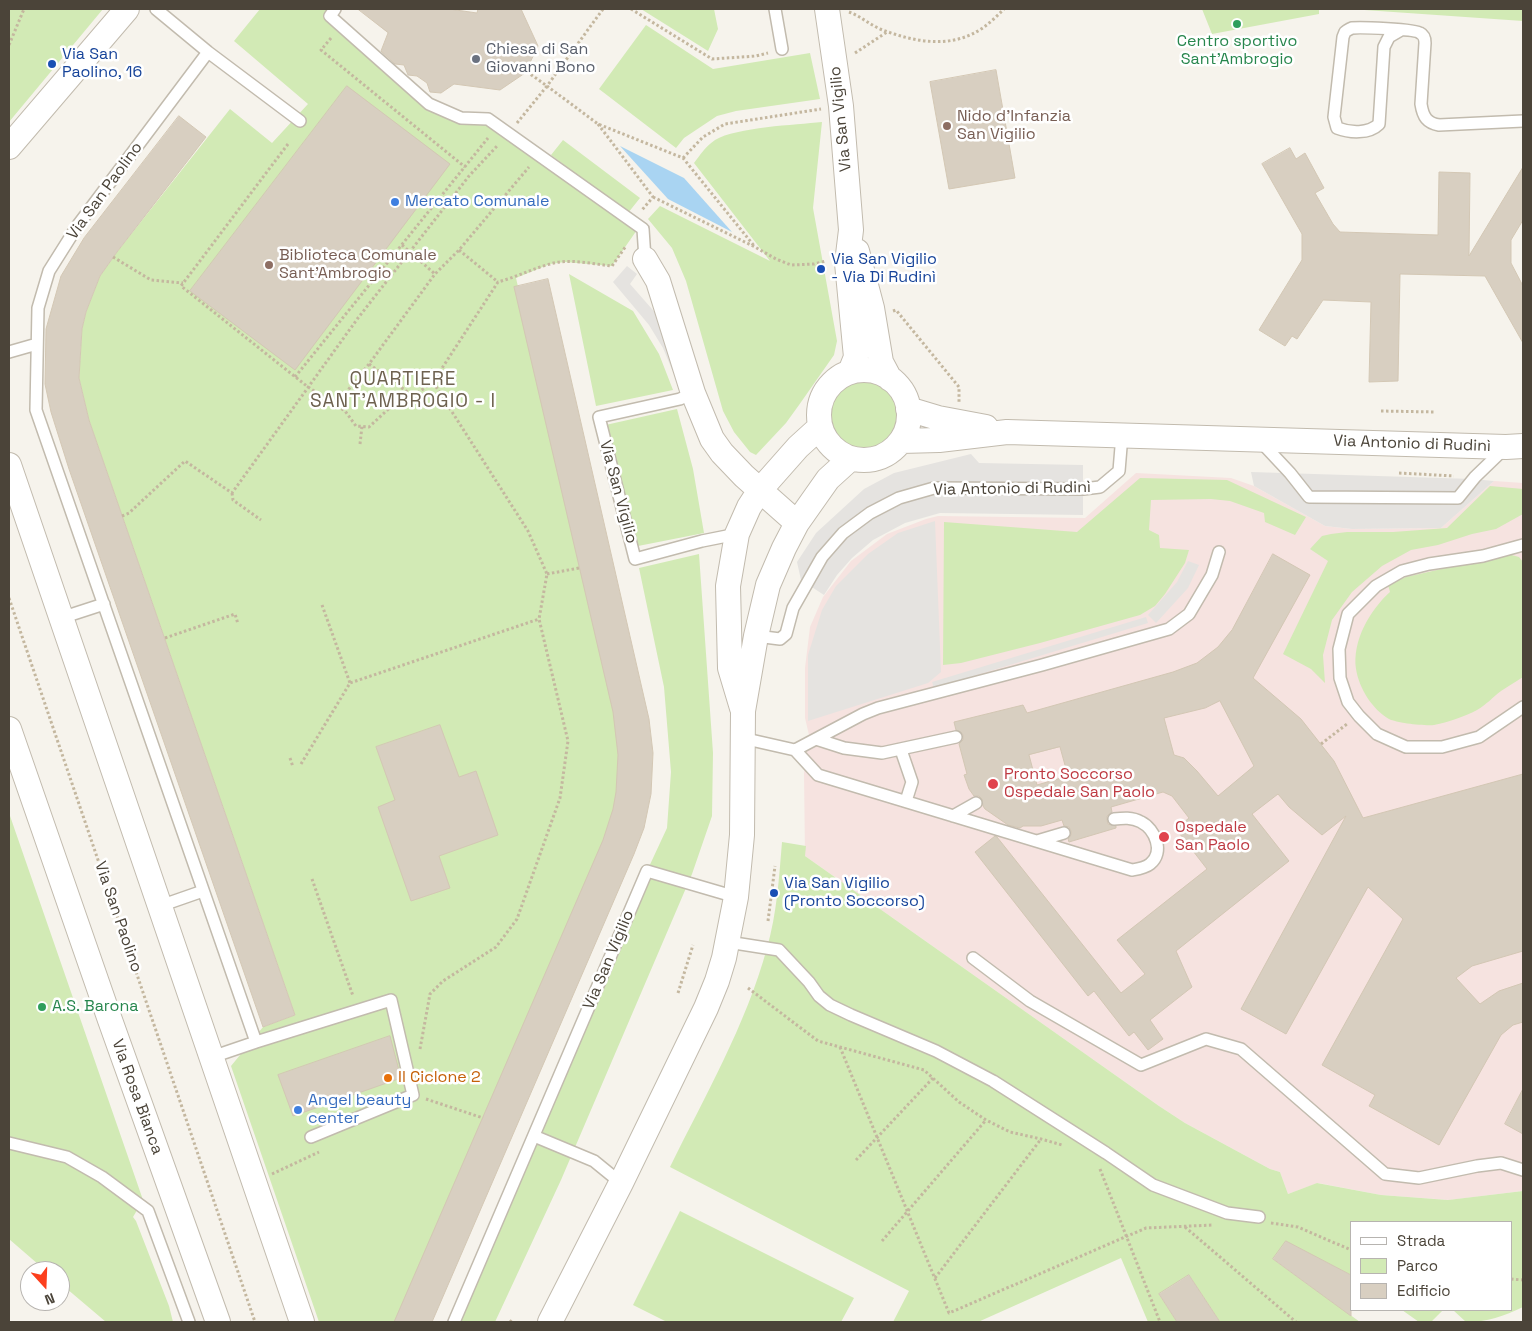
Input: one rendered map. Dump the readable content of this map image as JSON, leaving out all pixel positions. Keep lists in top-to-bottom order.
{
  "streets": {
    "street": ["Via San Vigilio", "Via Antonio di Rudinì", "Via Rosa Bianca"],
    "lane": ["Via San Paolino"]
  },
  "crossings": [
    ["Via San Vigilio", "Via Antonio di Rudinì"]
  ],
  "districts": ["QUARTIERE SANT'AMBROGIO - I"],
  "places": [
    "Centro sportivo Sant'Ambrogio",
    "Chiesa di San Giovanni Bono",
    "Via San Paolino, 16",
    "Nido d'Infanzia San Vigilio",
    "Mercato Comunale",
    "Biblioteca Comunale Sant'Ambrogio",
    "Via San Vigilio - Via Di Rudinì",
    "Pronto Soccorso Ospedale San Paolo",
    "Ospedale San Paolo",
    "Via San Vigilio (Pronto Soccorso)",
    "A.S. Barona",
    "Il Ciclone 2",
    "Angel beauty center"
  ],
  "legend": ["Strada", "Parco", "Edificio"],
  "north": "bottom"
}
